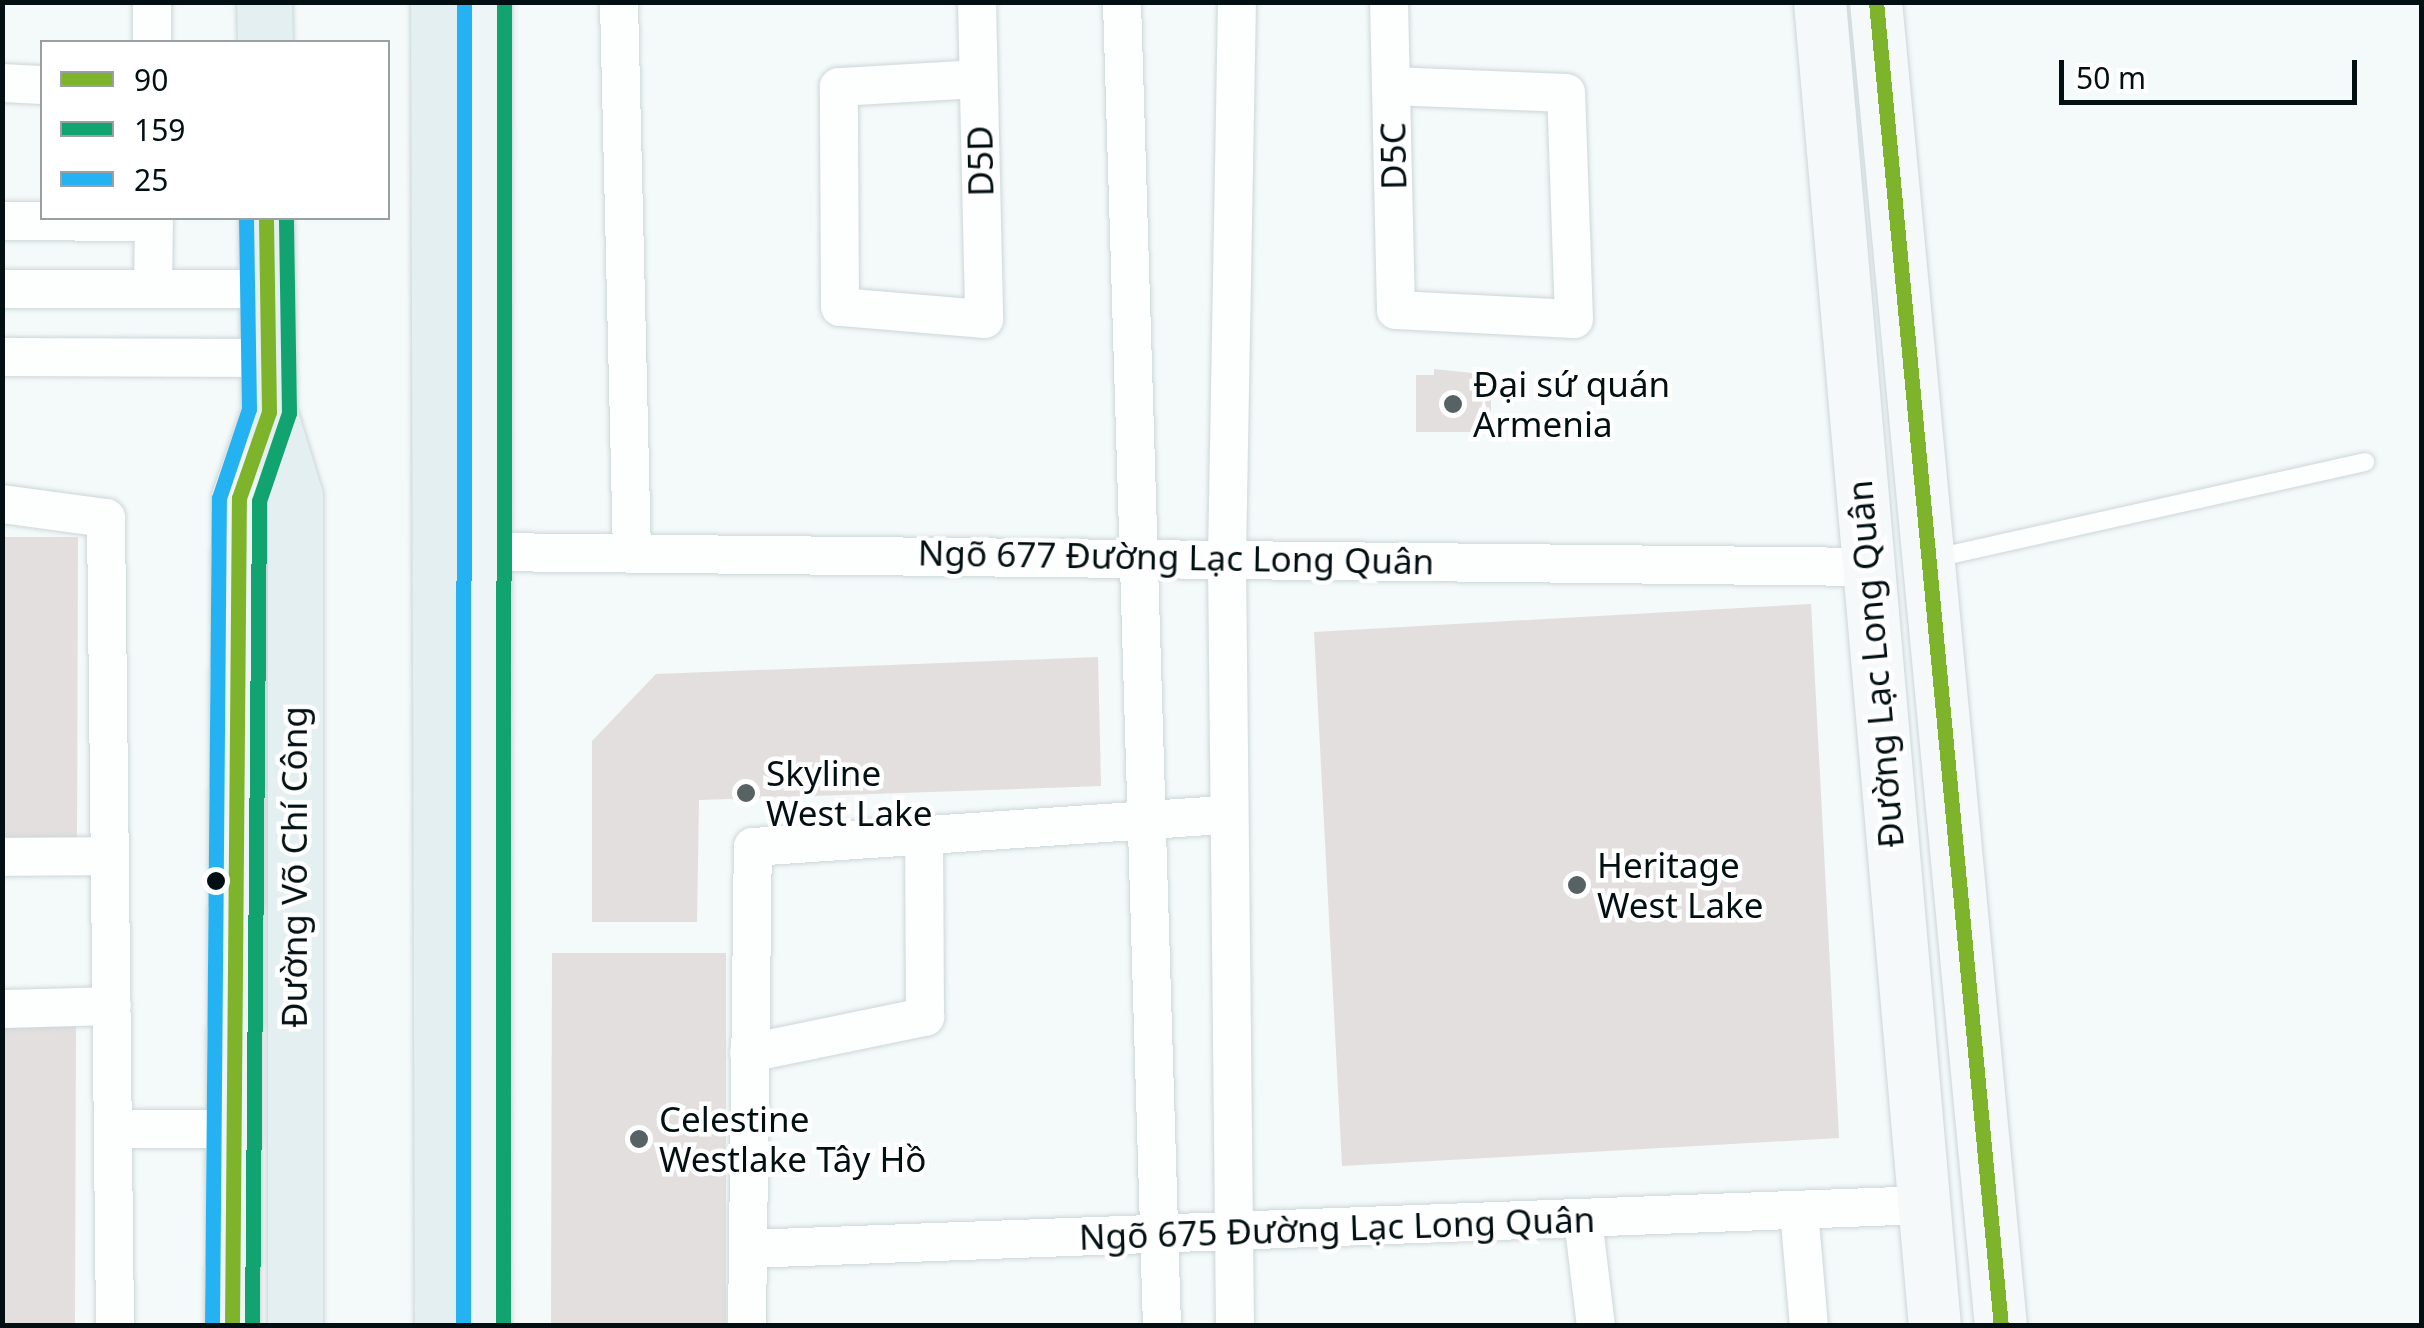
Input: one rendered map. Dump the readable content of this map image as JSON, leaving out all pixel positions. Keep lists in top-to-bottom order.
{
  "streets": {
    "highway": ["Đường Võ Chí Công"],
    "main road": ["Đường Lạc Long Quân"],
    "street": [
      "D5C",
      "D5D",
      "Ngõ 677 Đường Lạc Long Quân",
      "Ngõ 675 Đường Lạc Long Quân"
    ]
  },
  "crossings": [
    ["Ngõ 677 Đường Lạc Long Quân", "Đường Lạc Long Quân"],
    ["Đường Lạc Long Quân", "Ngõ 675 Đường Lạc Long Quân"]
  ],
  "places": [
    "Đại sứ quán Armenia",
    "Skyline West Lake",
    "Heritage West Lake",
    "Celestine Westlake Tây Hồ"
  ],
  "lines": ["transit line 90", "transit line 159", "transit line 25"],
  "legend": ["90", "159", "25"],
  "scale_bar": "50 m"
}
